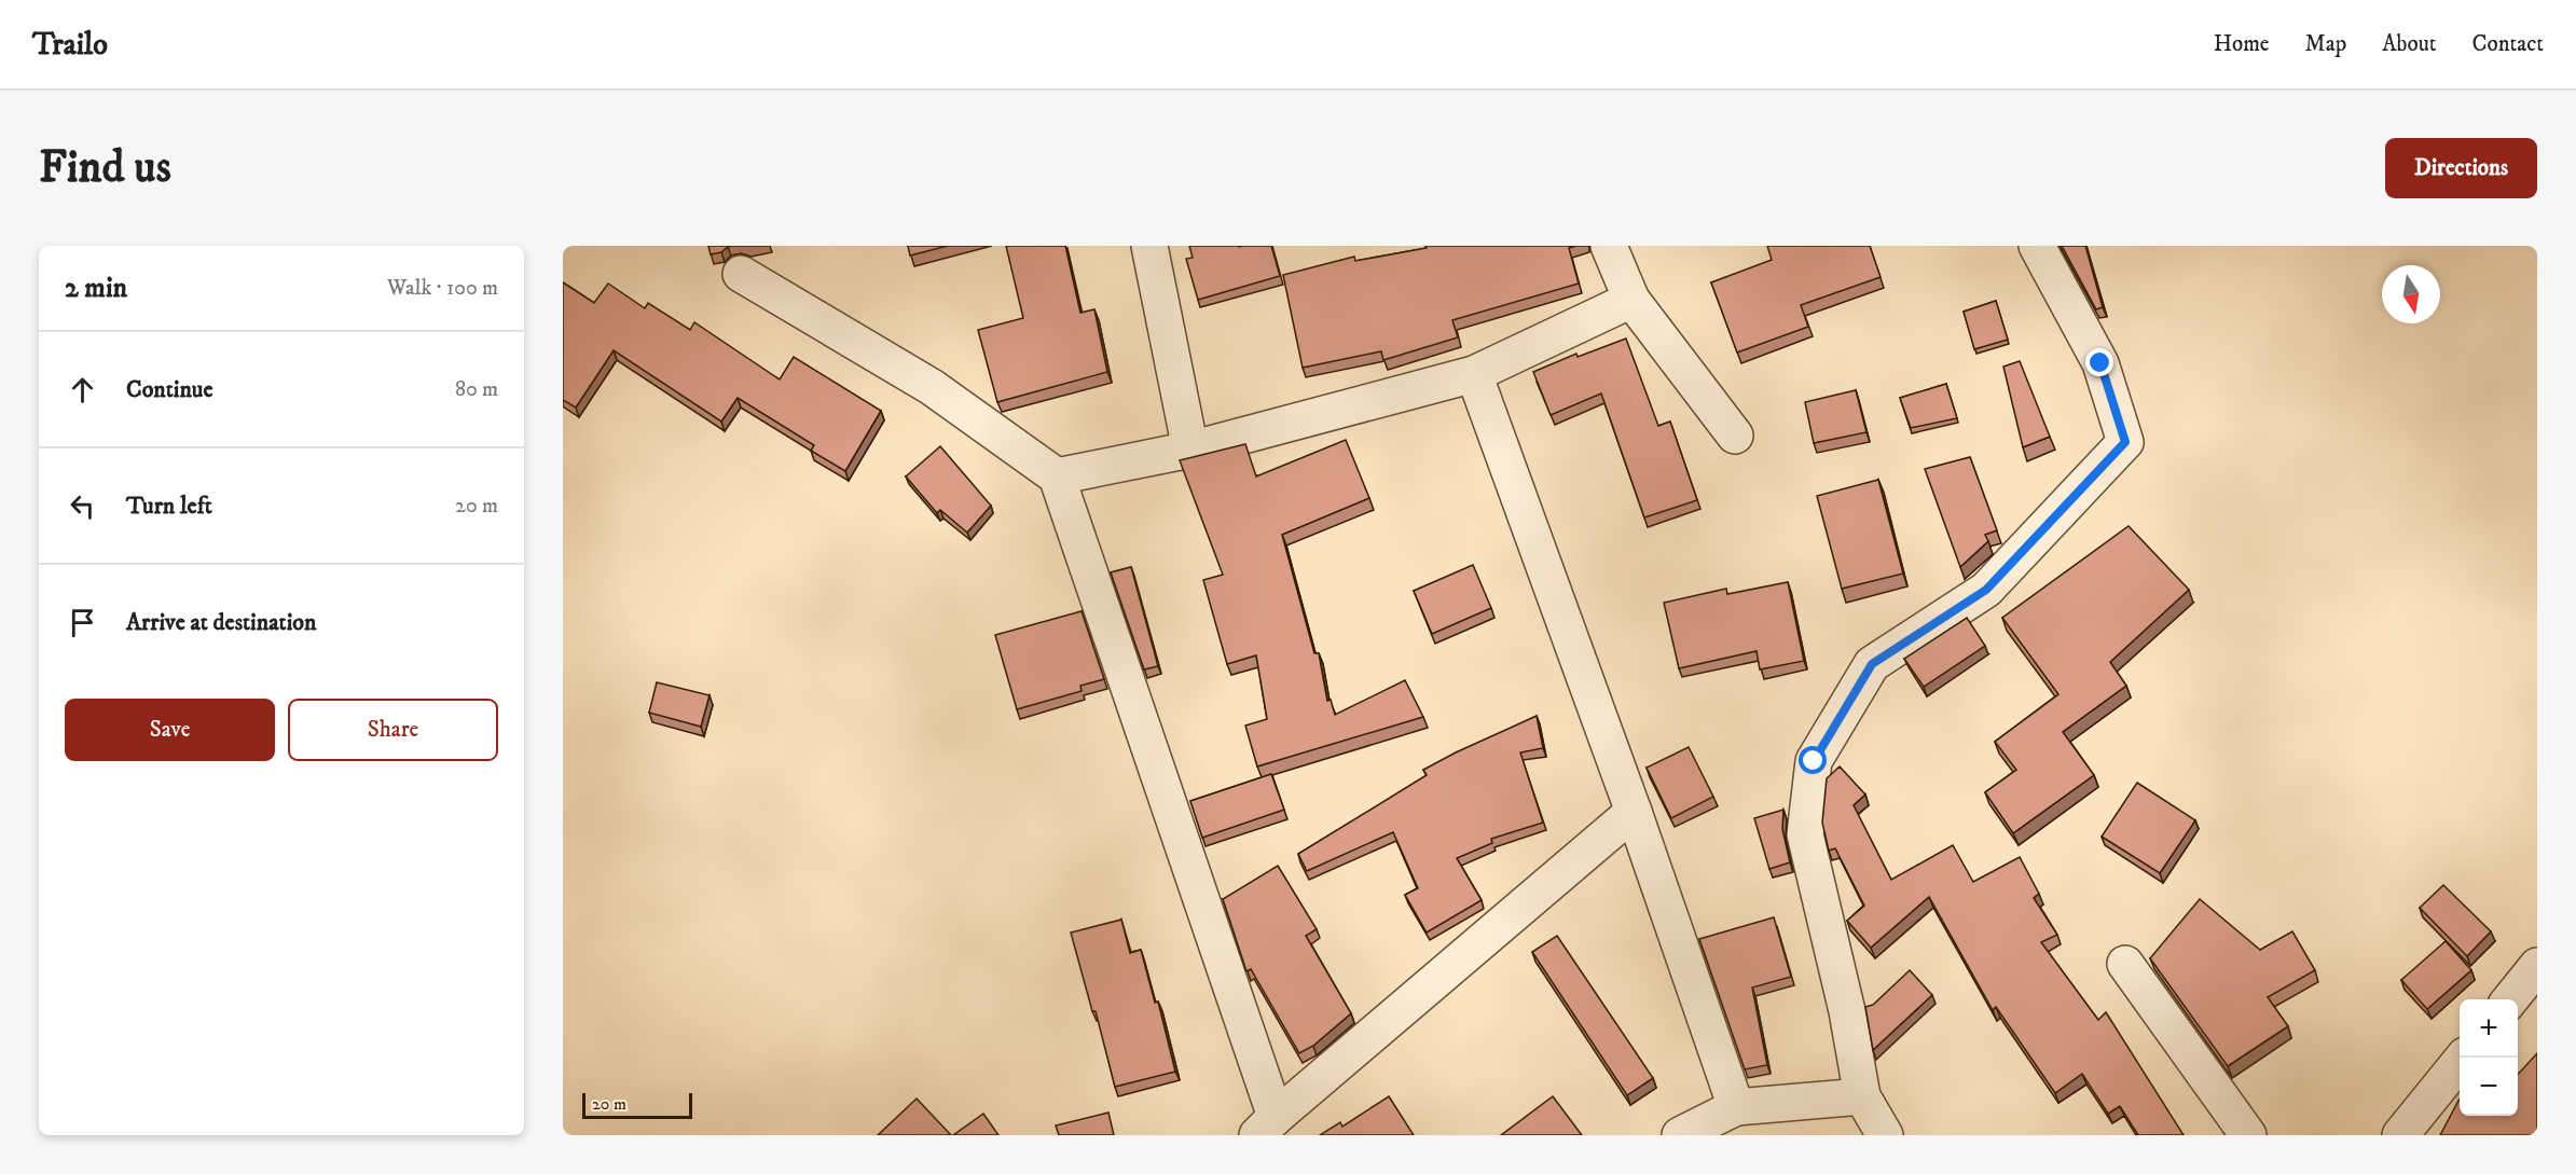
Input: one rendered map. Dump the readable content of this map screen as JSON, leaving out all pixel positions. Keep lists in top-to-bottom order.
{
  "scale_bar": "20 m",
  "north": "bottom",
  "page": {
    "header": "Trailo",
    "nav": [
      "Home",
      "Map",
      "About",
      "Contact"
    ],
    "buttons": [
      "Directions",
      ["Save", "Share"]
    ],
    "title": "Find us",
    "heading": ["2 min", "Walk · 100 m"],
    "list": [
      ["Continue", "80 m"],
      ["Turn left", "20 m"],
      "Arrive at destination"
    ],
    "map_buttons": ["+", "−"],
    "scale": "20 m"
  }
}
